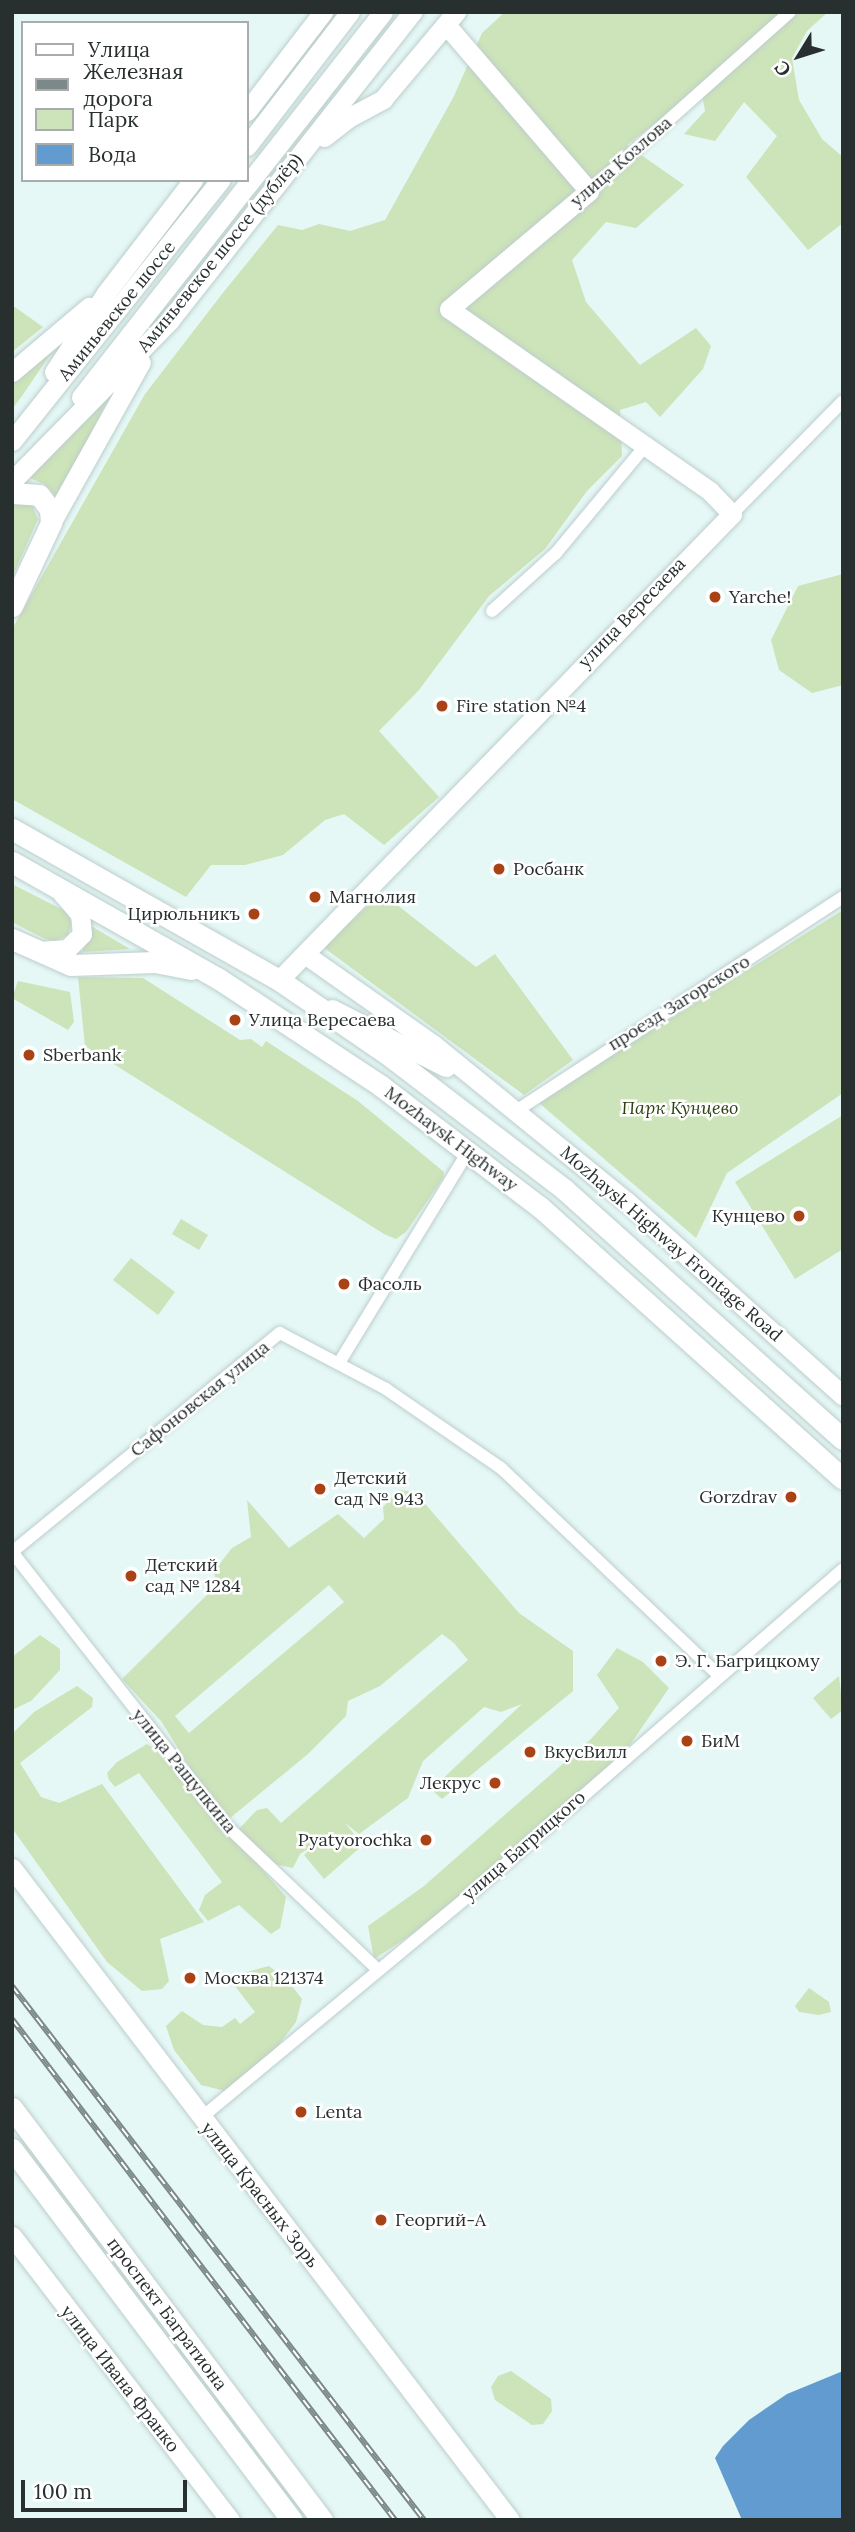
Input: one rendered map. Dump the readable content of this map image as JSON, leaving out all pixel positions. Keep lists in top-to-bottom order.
{
  "streets": {
    "main road": [
      "улица Козлова",
      "Аминьевское шоссе (дублёр)",
      "Аминьевское шоссе",
      "улица Вересаева",
      "Mozhaysk Highway",
      "Mozhaysk Highway Frontage Road",
      "улица Красных Зорь",
      "проспект Багратиона",
      "улица Ивана Франко"
    ],
    "street": [
      "проезд Загорского",
      "Сафоновская улица",
      "улица Ращупкина",
      "улица Багрицкого"
    ]
  },
  "crossings": [
    ["Аминьевское шоссе (дублёр)", "Аминьевское шоссе"],
    ["улица Вересаева", "Mozhaysk Highway"],
    ["проезд Загорского", "Mozhaysk Highway Frontage Road"],
    ["Сафоновская улица", "улица Ращупкина"],
    ["Сафоновская улица", "улица Багрицкого"],
    ["улица Ращупкина", "улица Багрицкого"],
    ["улица Багрицкого", "улица Красных Зорь"]
  ],
  "parks": ["Парк Кунцево"],
  "places": [
    "Yarche!",
    "Fire station №4",
    "Росбанк",
    "Магнолия",
    "Цирюльникъ",
    "Улица Вересаева",
    "Sberbank",
    "Кунцево",
    "Фасоль",
    "Детский сад № 943",
    "Gorzdrav",
    "Детский сад № 1284",
    "Э. Г. Багрицкому",
    "БиМ",
    "ВкусВилл",
    "Лекрус",
    "Pyatyorochka",
    "Москва 121374",
    "Lenta",
    "Георгий-А"
  ],
  "legend": [
    "Улица",
    "Железная дорога",
    "Парк",
    "Вода"
  ],
  "scale_bar": "100 m",
  "north": "bottom left"
}
